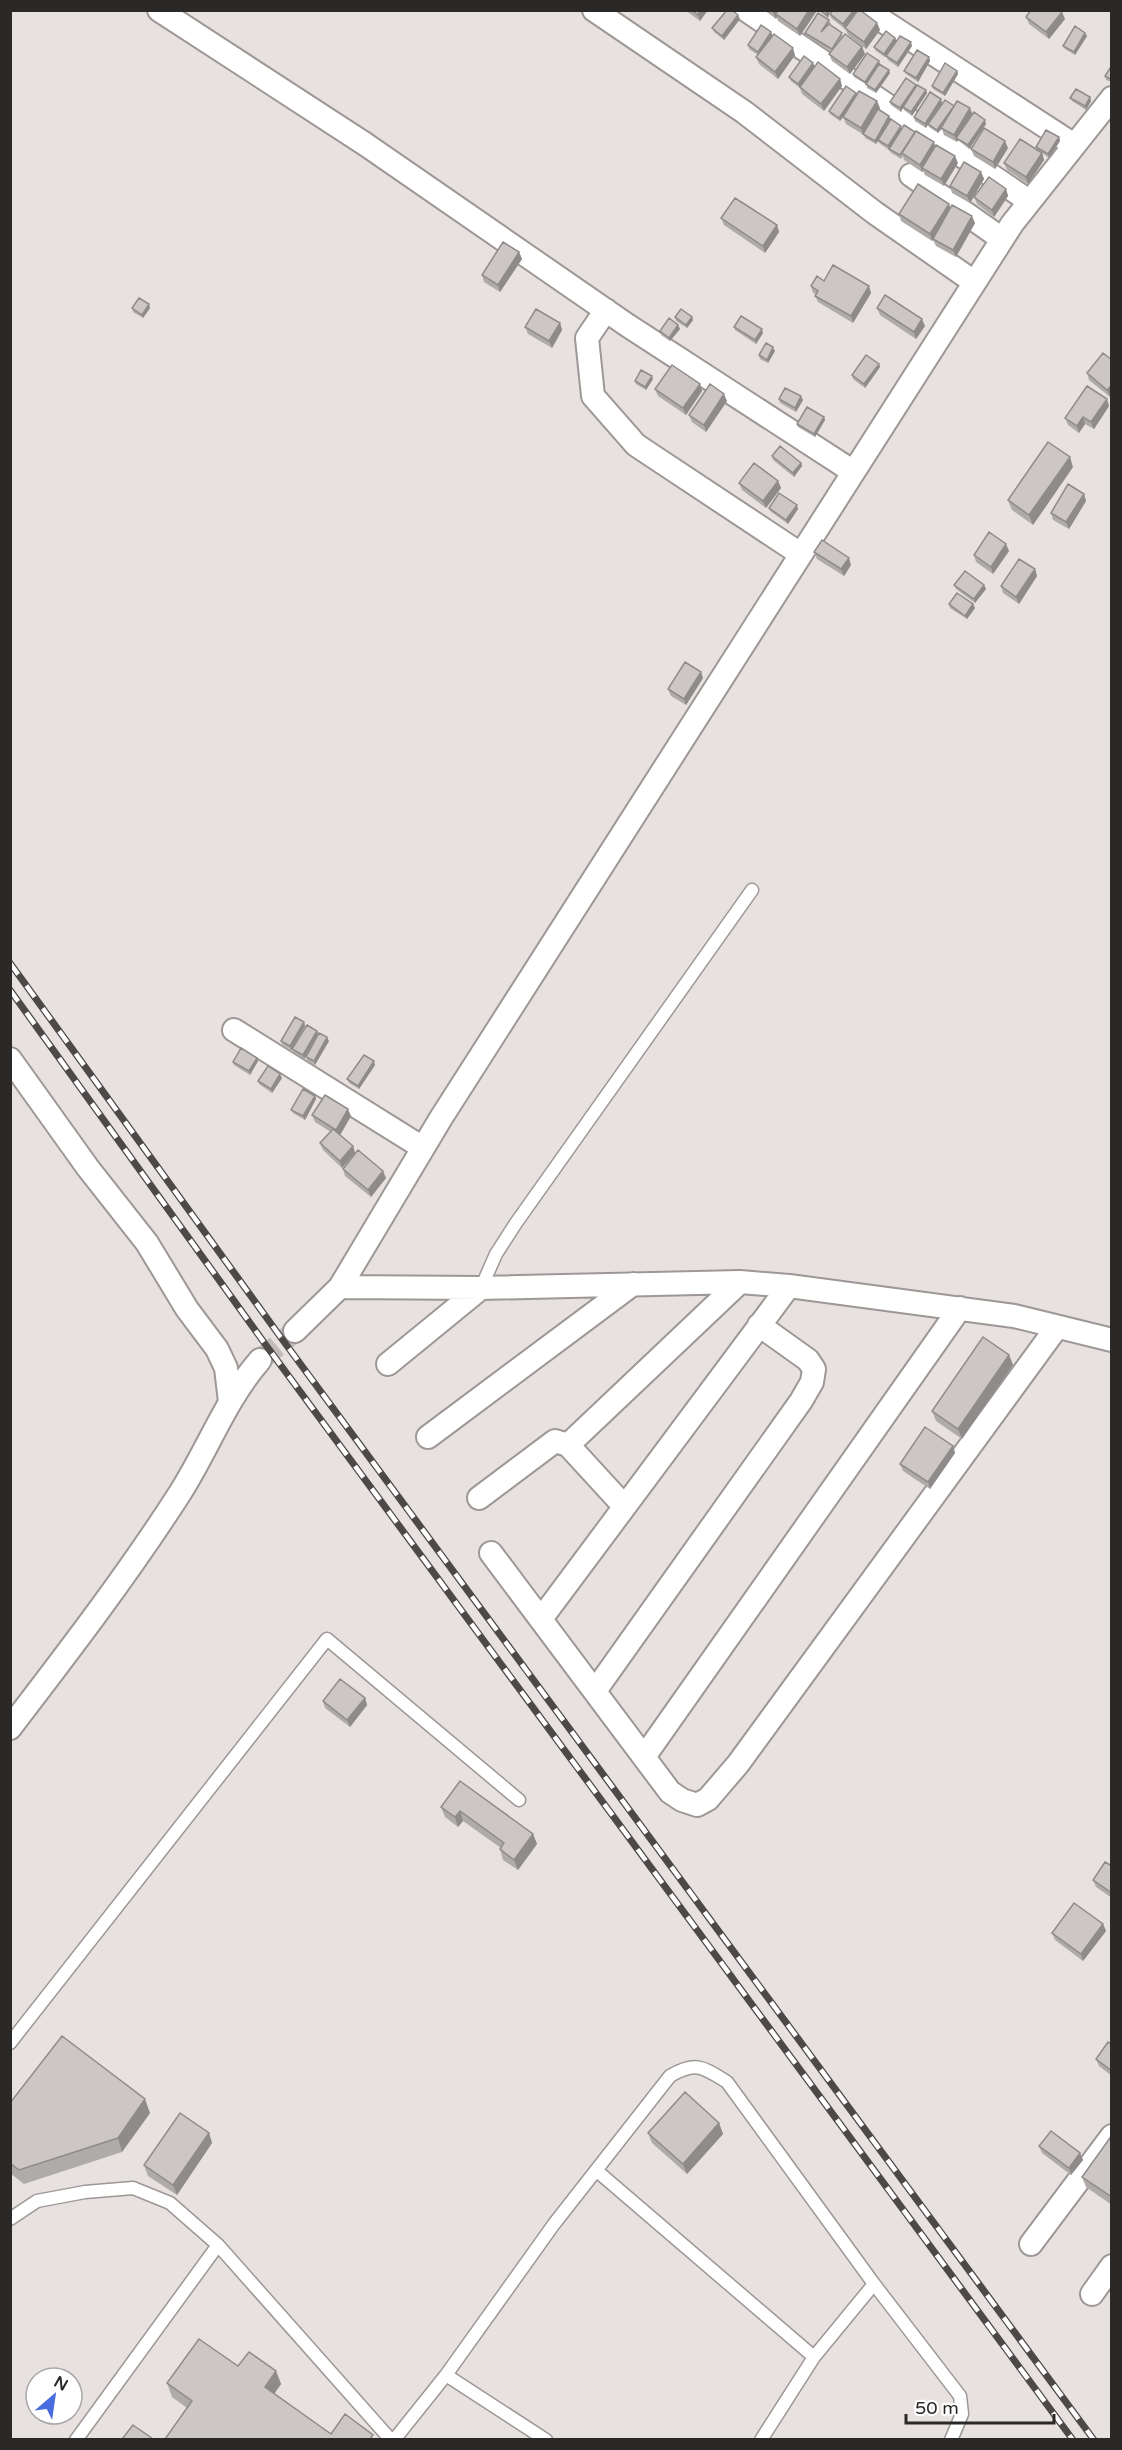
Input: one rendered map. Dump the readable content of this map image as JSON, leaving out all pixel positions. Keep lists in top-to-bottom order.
{
  "scale_bar": "50 m",
  "north": "top right"
}
